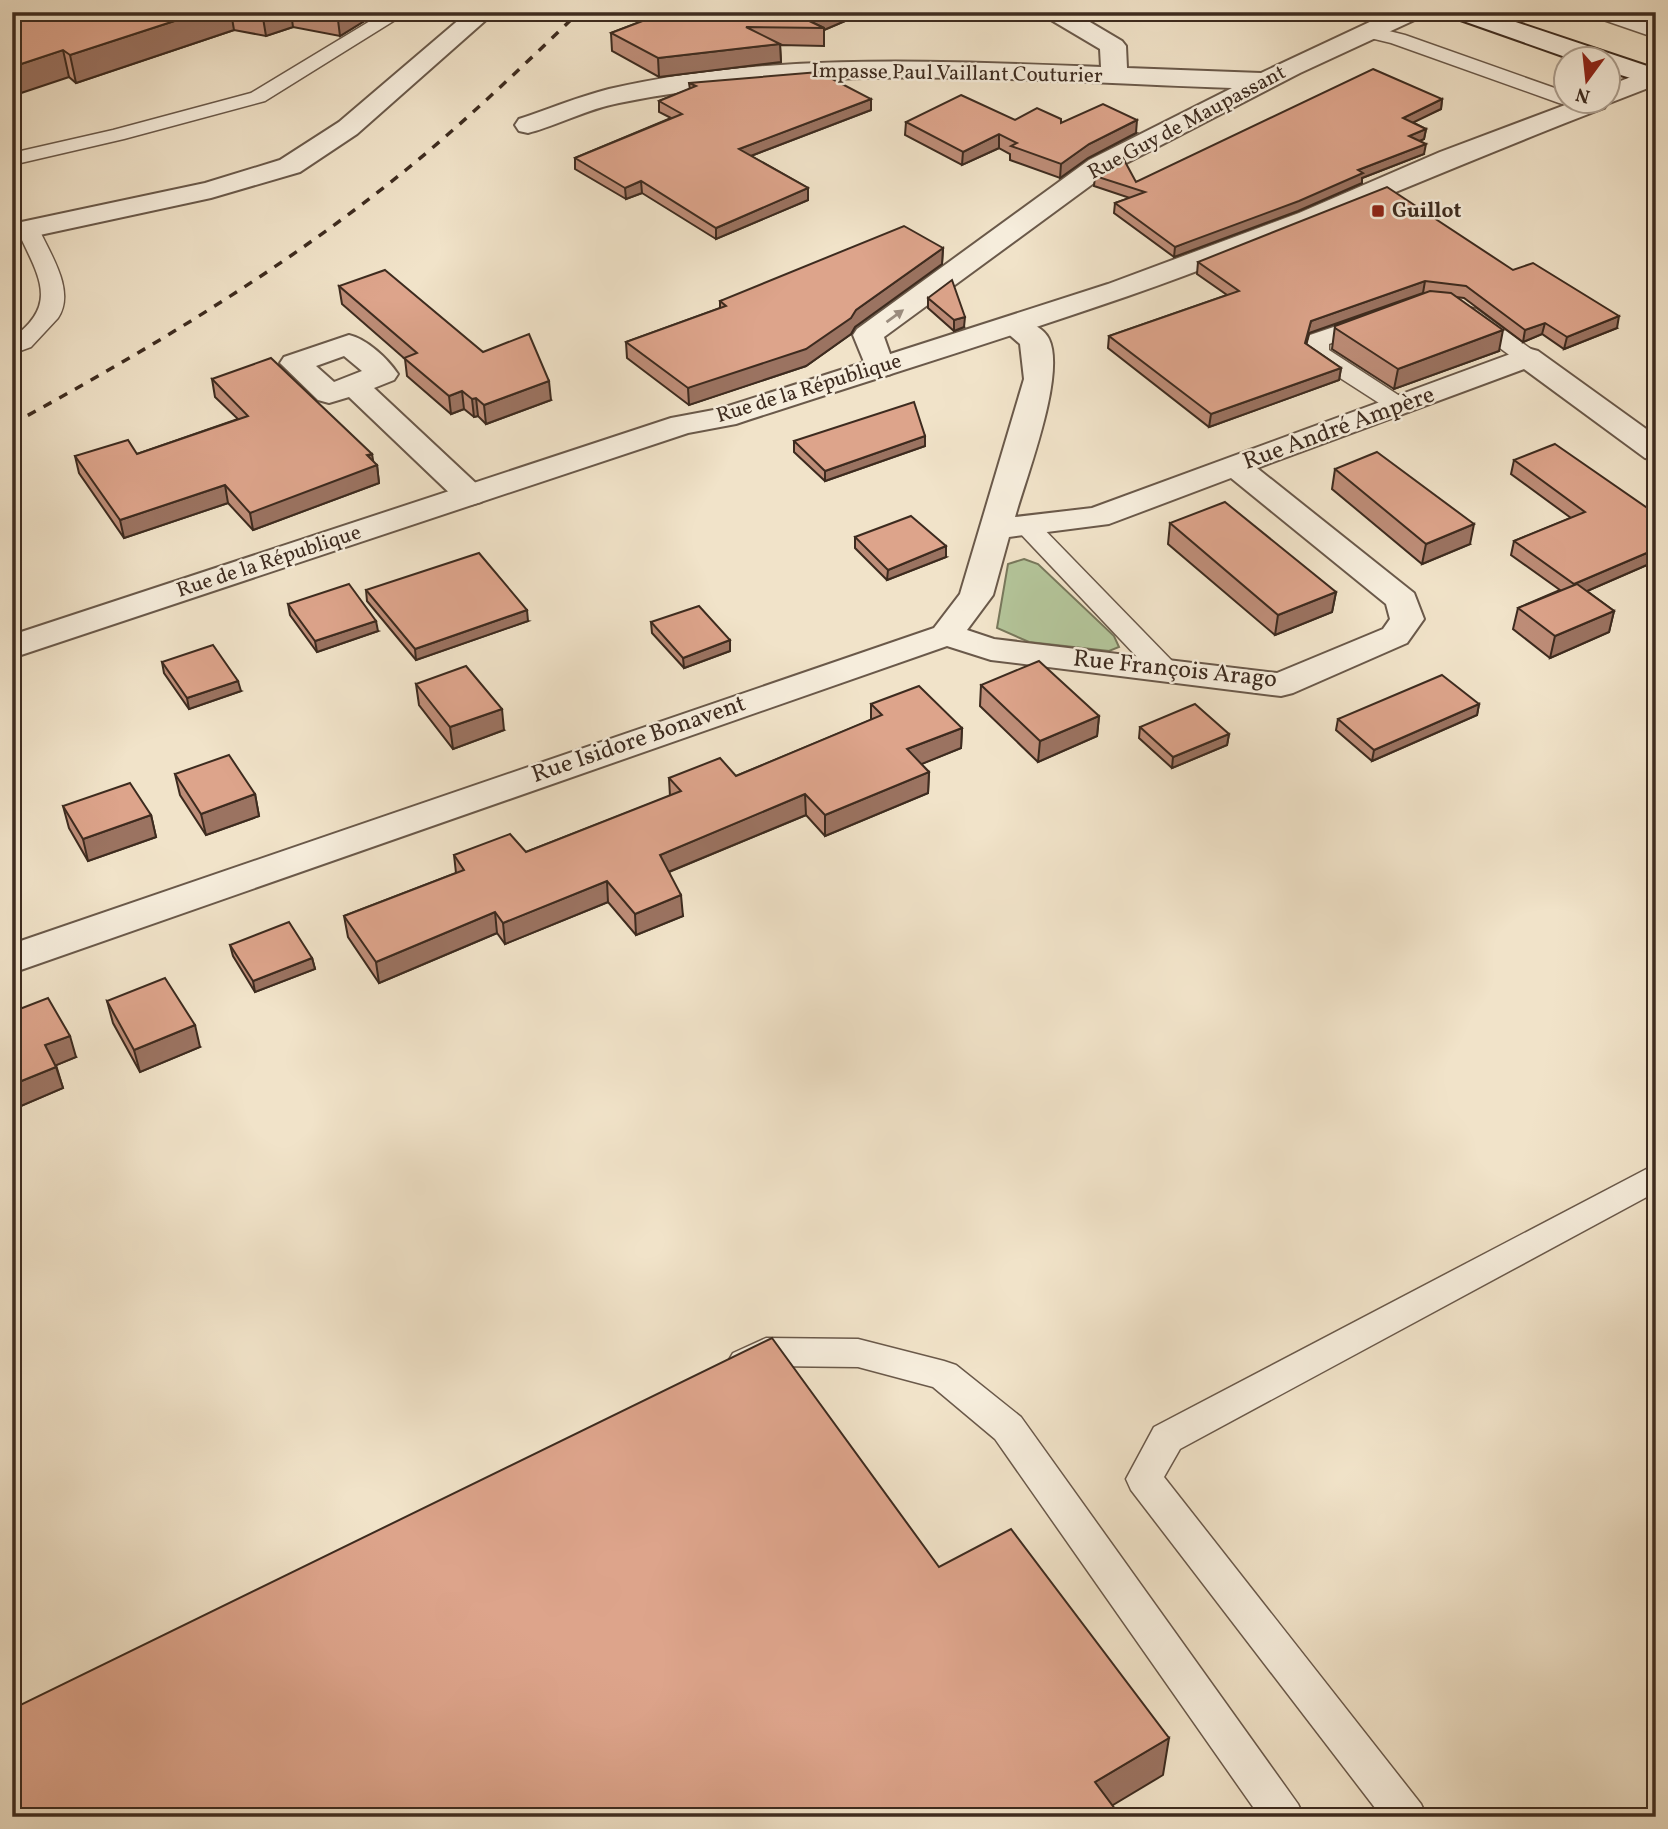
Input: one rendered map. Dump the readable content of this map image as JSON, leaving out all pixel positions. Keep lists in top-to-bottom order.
{
  "streets": {
    "street": [
      "Impasse Paul Vaillant Couturier",
      "Rue Guy de Maupassant",
      "Rue de la République",
      "Rue André Ampère",
      "Rue François Arago",
      "Rue Isidore Bonavent"
    ]
  },
  "crossings": [
    ["Impasse Paul Vaillant Couturier", "Rue Guy de Maupassant"],
    ["Rue Guy de Maupassant", "Rue de la République"],
    ["Rue André Ampère", "Rue François Arago"],
    ["Rue François Arago", "Rue Isidore Bonavent"]
  ],
  "one_way": ["Rue Guy de Maupassant"],
  "places": {
    "transit": ["Guillot"]
  },
  "north": "bottom"
}
